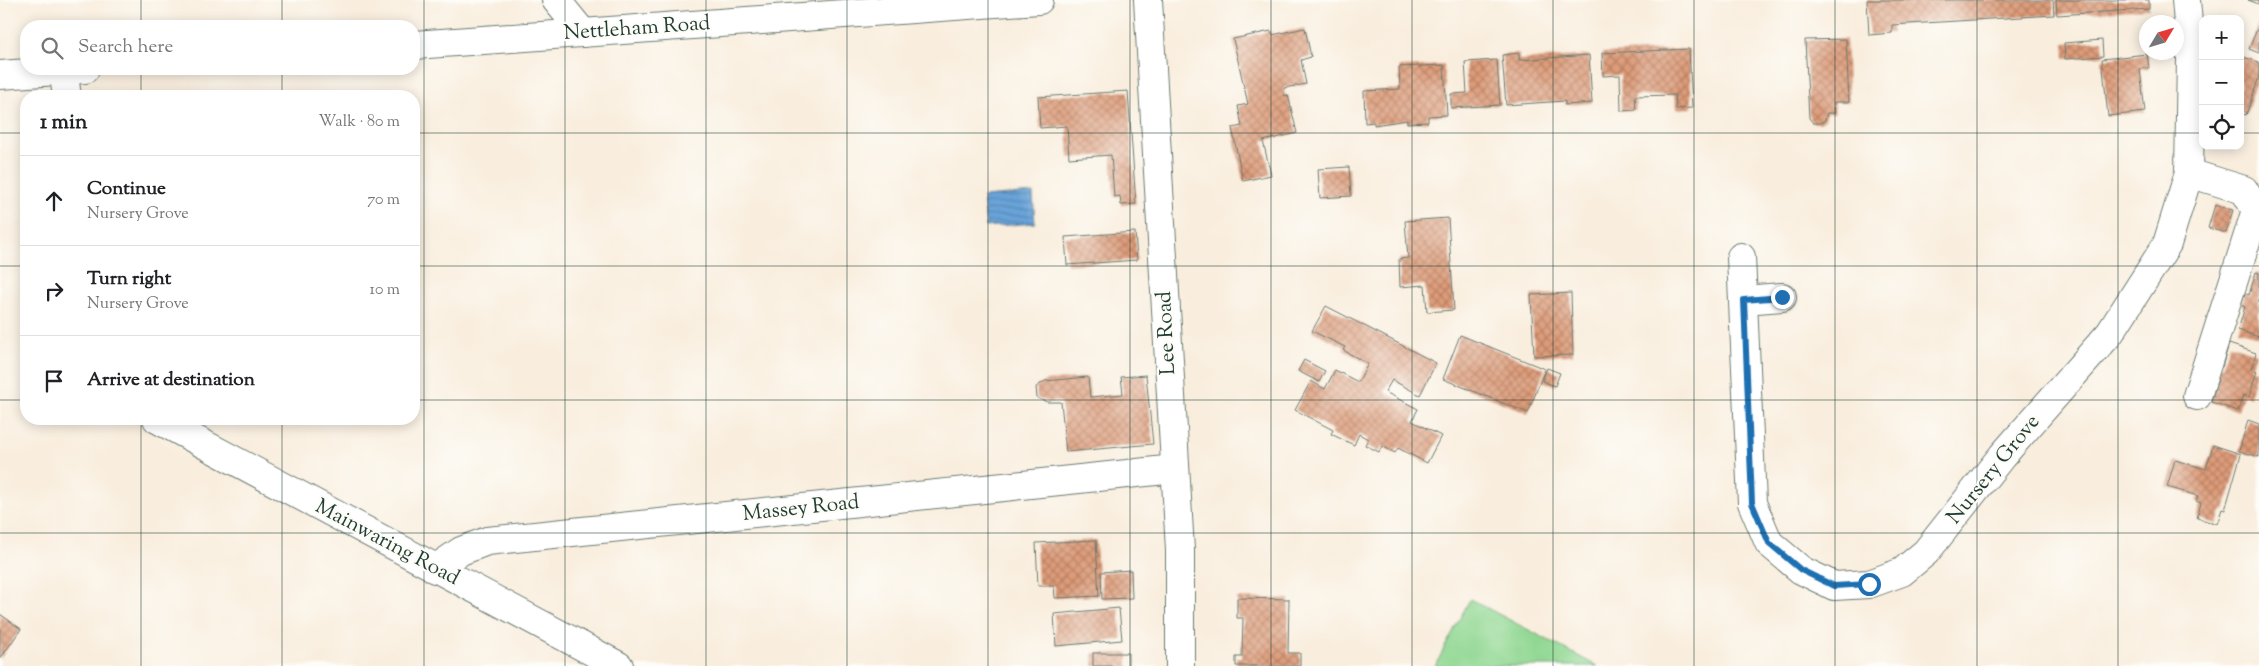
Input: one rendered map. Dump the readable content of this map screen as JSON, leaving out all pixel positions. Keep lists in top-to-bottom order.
{
  "streets": {
    "street": [
      "Nettleham Road",
      "Lee Road",
      "Nursery Grove",
      "Massey Road",
      "Mainwaring Road"
    ]
  },
  "crossings": [
    ["Lee Road", "Massey Road"],
    ["Massey Road", "Mainwaring Road"]
  ],
  "north": "top right",
  "page": {
    "map_buttons": ["+", "−"],
    "search": "Search here",
    "heading": ["1 min", "Walk · 80 m"],
    "list": [
      ["Continue", "Nursery Grove", "70 m"],
      ["Turn right", "Nursery Grove", "10 m"],
      "Arrive at destination"
    ]
  }
}
